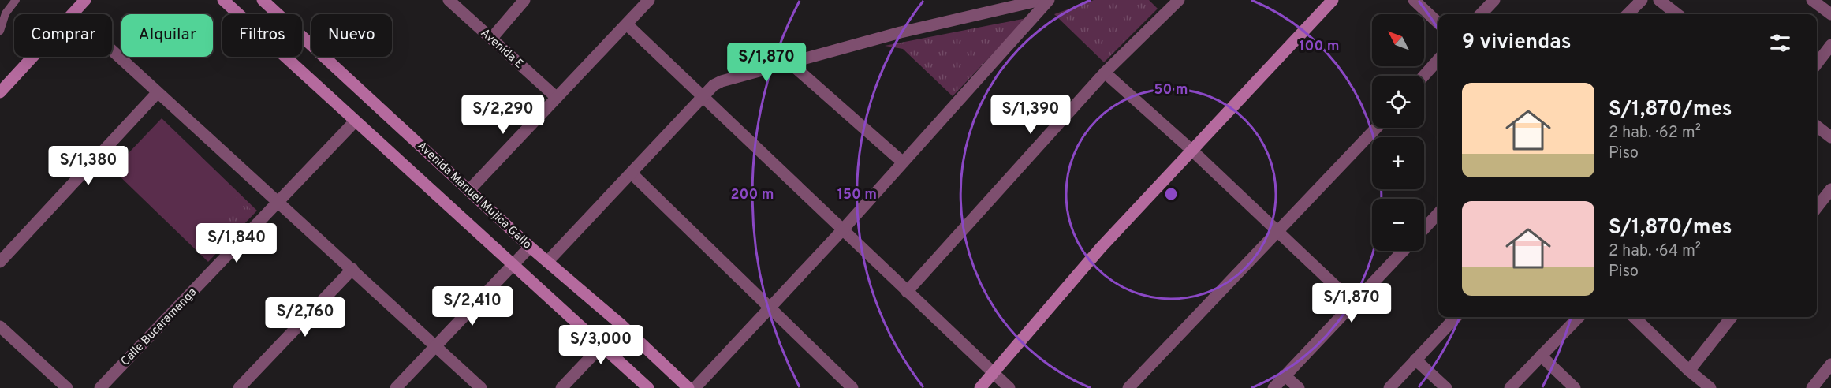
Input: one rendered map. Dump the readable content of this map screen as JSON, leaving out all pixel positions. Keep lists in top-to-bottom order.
{
  "streets": {
    "street": ["Avenida E", "Avenida Manuel Mujica Gallo", "Calle Bucaramanga"]
  },
  "north": "top left",
  "page": {
    "map_buttons": ["+", "−"],
    "chip": [
      "Comprar",
      "Alquilar",
      "Filtros",
      "Nuevo"
    ],
    "heading": "9 viviendas",
    "price": [
      "S/1,870",
      "S/2,290",
      "S/1,390",
      "S/1,380",
      "S/1,840",
      "S/1,870",
      "S/2,410",
      "S/2,760",
      "S/3,000"
    ],
    "list": [
      {
        "name": "S/1,870/mes",
        "note": "2 hab. · 62 m² · Piso"
      },
      {
        "name": "S/1,870/mes",
        "note": "2 hab. · 64 m² · Piso"
      }
    ]
  },
  "rings": [
    "100 m",
    "50 m",
    "150 m",
    "200 m"
  ]
}
